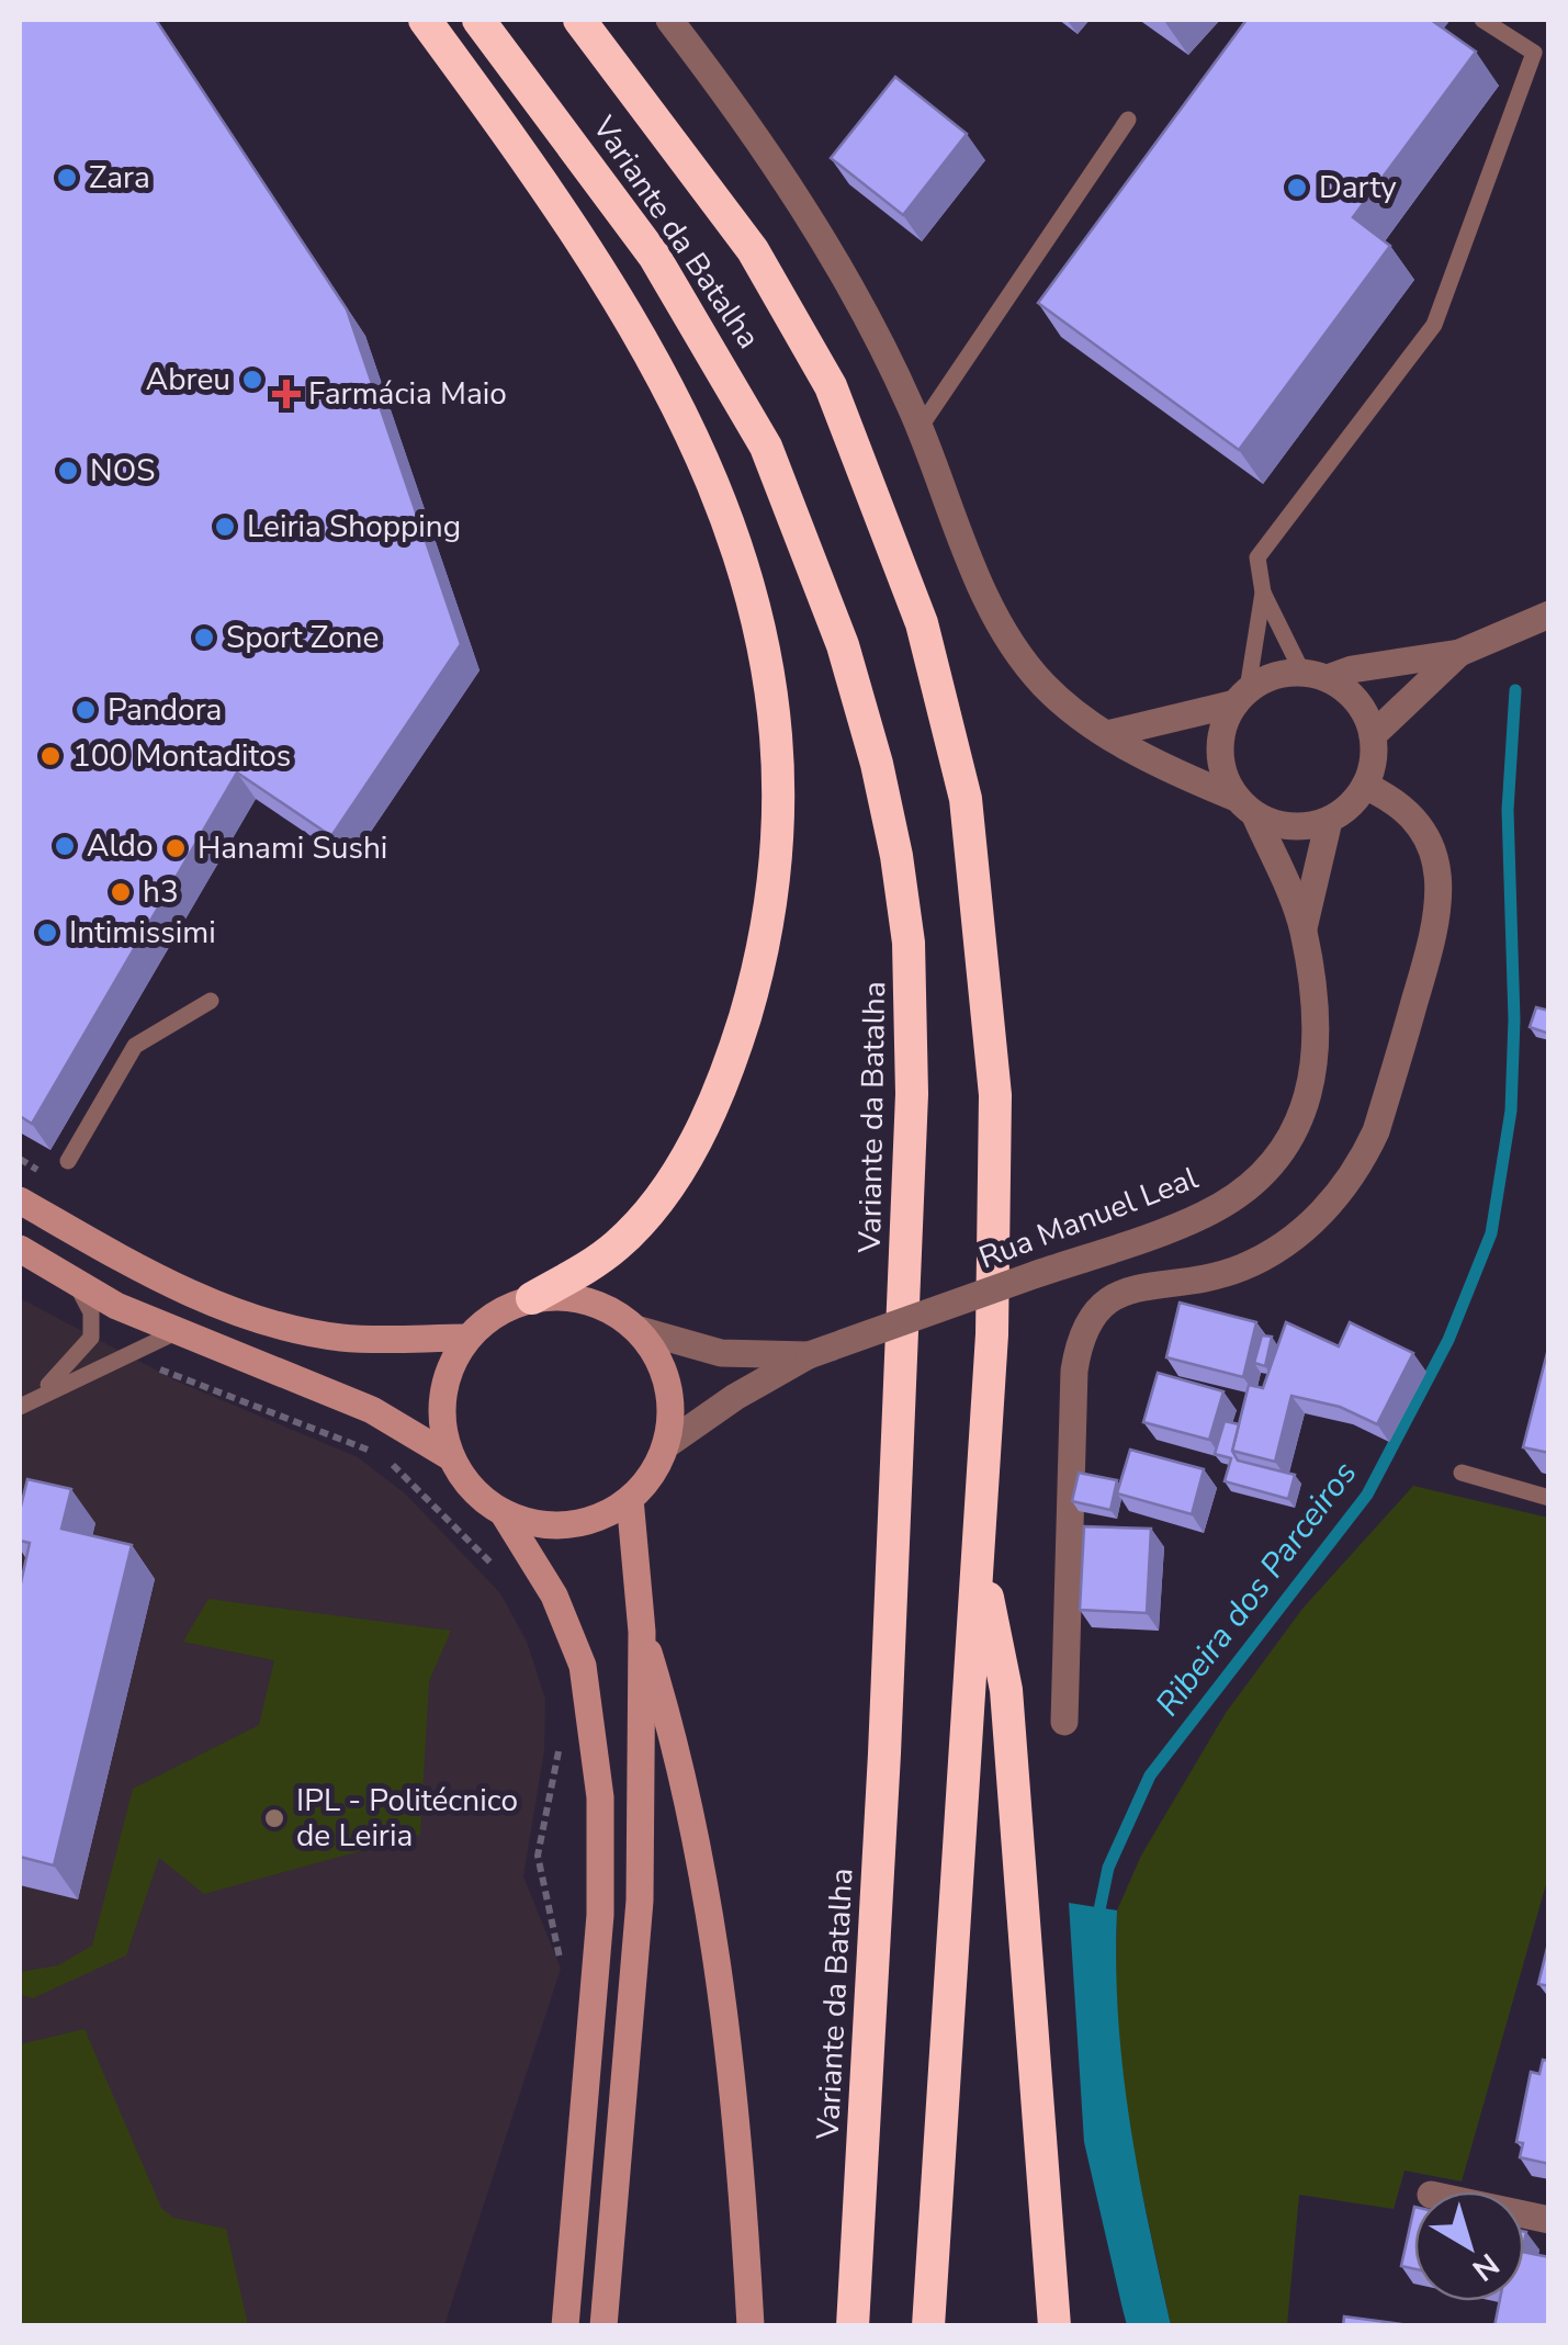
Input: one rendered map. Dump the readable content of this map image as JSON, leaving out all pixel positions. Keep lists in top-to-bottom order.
{
  "streets": {
    "highway": ["Variante da Batalha"],
    "street": ["Rua Manuel Leal"]
  },
  "water": ["Ribeira dos Parceiros"],
  "places": {
    "other": [
      "Zara",
      "Darty",
      "Abreu",
      "NOS",
      "Leiria Shopping",
      "Sport Zone",
      "Pandora",
      "100 Montaditos",
      "Aldo",
      "Hanami Sushi",
      "h3",
      "Intimissimi",
      "IPL - Politécnico de Leiria"
    ],
    "health": ["Farmácia Maio"]
  },
  "north": "bottom right"
}
